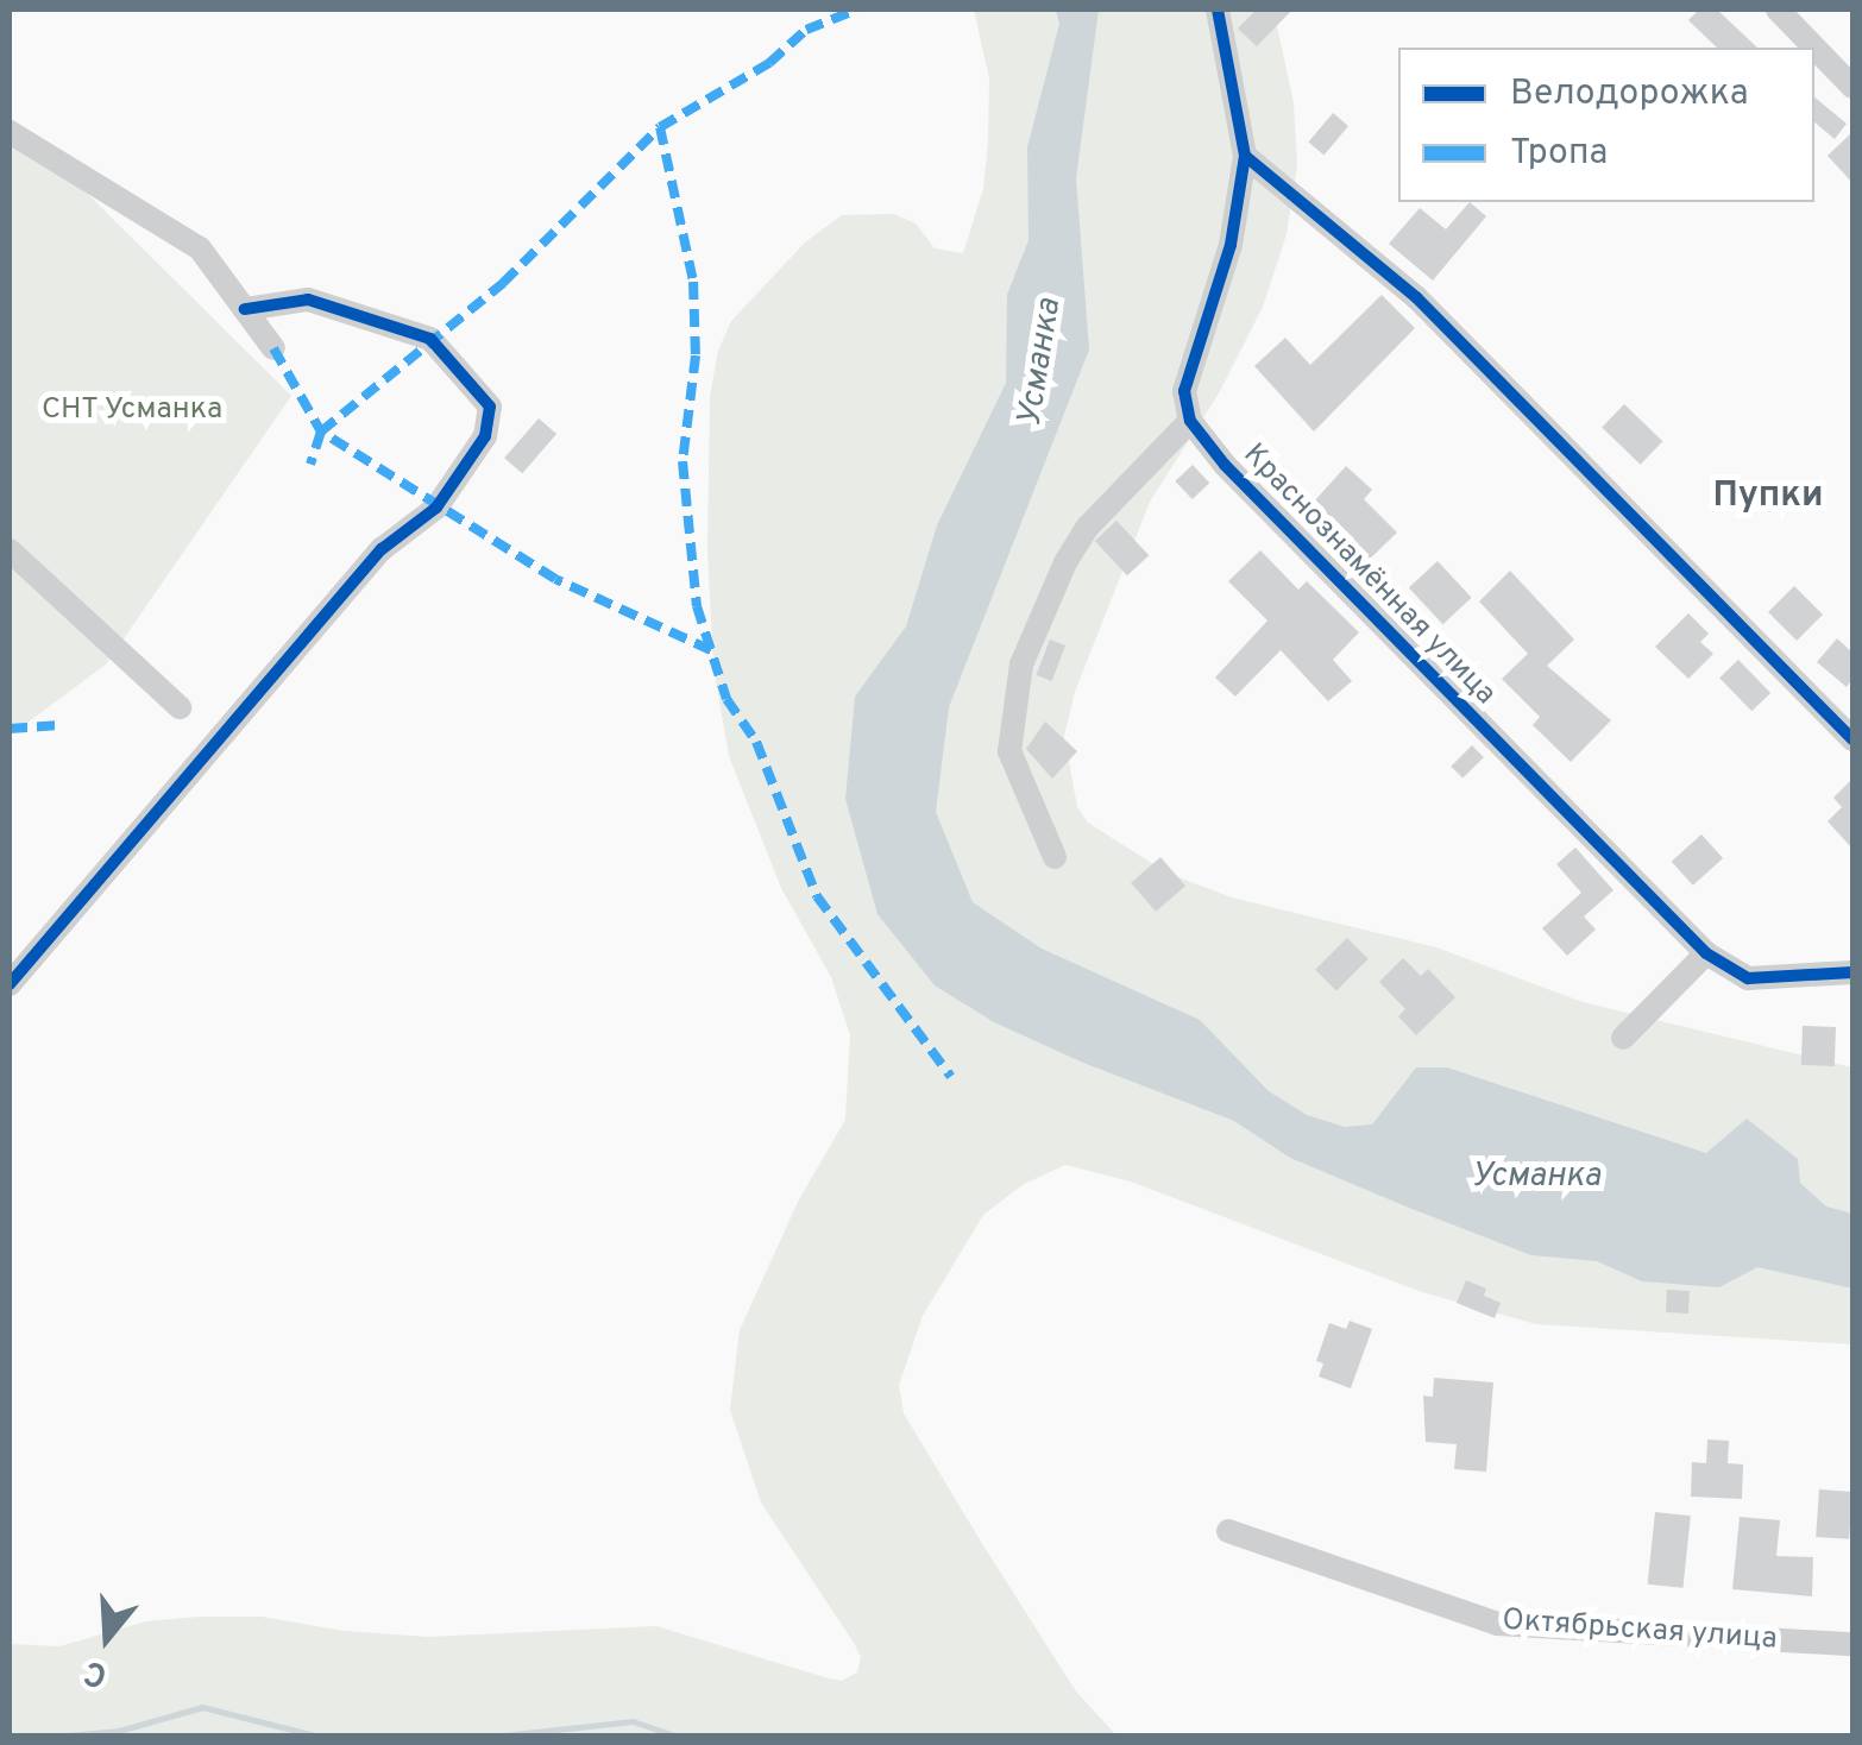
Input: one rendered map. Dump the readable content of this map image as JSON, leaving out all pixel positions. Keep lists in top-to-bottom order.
{
  "streets": {
    "street": ["Краснознамённая улица", "Октябрьская улица"]
  },
  "districts": ["Пупки"],
  "water": ["Усманка"],
  "parks": ["СНТ Усманка"],
  "legend": ["Велодорожка", "Тропа"],
  "north": "bottom"
}
